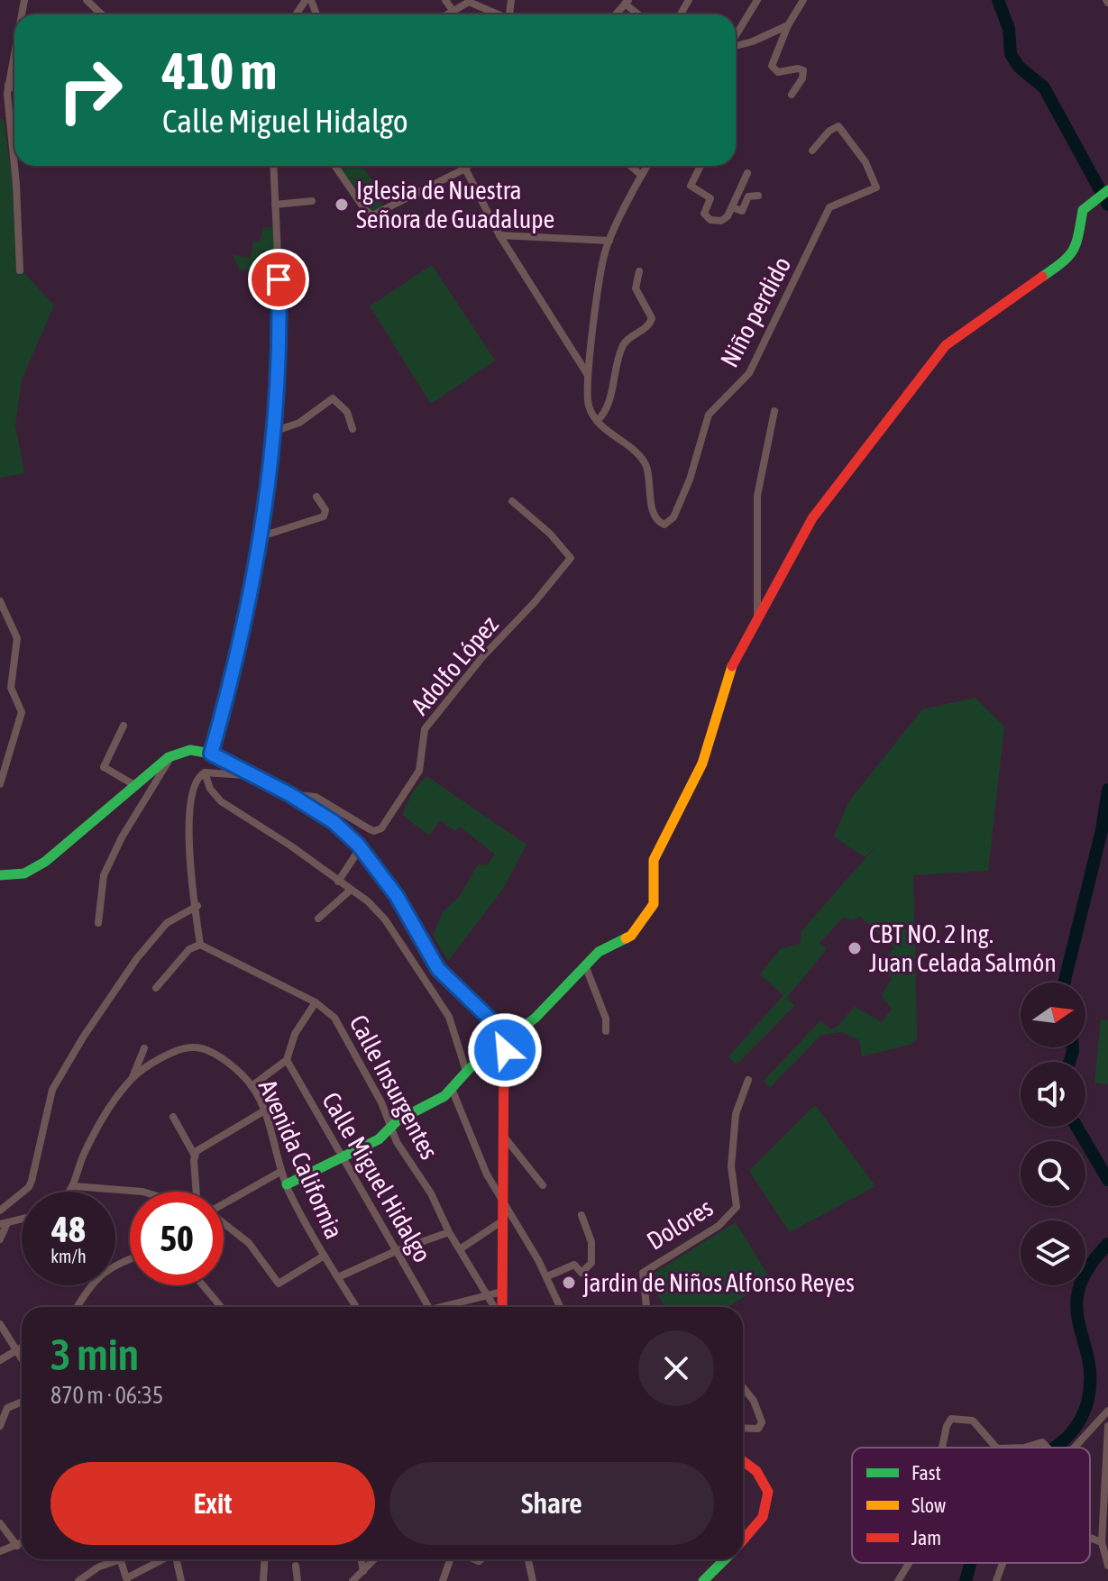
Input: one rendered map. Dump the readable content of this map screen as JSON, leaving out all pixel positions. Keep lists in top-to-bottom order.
{
  "streets": {
    "street": [
      "Niño perdido",
      "Adolfo López",
      "Calle Insurgentes",
      "Avenida California",
      "Calle Miguel Hidalgo",
      "Dolores"
    ]
  },
  "places": ["Iglesia de Nuestra Señora de Guadalupe", "CBT NO. 2 Ing. Juan Celada Salmón", "jardin de Niños Alfonso Reyes"],
  "legend": ["Fast", "Slow", "Jam"],
  "north": "right",
  "page": {
    "turn": ["410 m", "Calle Miguel Hidalgo"],
    "speed": "48 km/h",
    "limit": "50",
    "heading": ["3 min", "870 m · 06:35"],
    "buttons": ["Exit", "Share"]
  }
}
